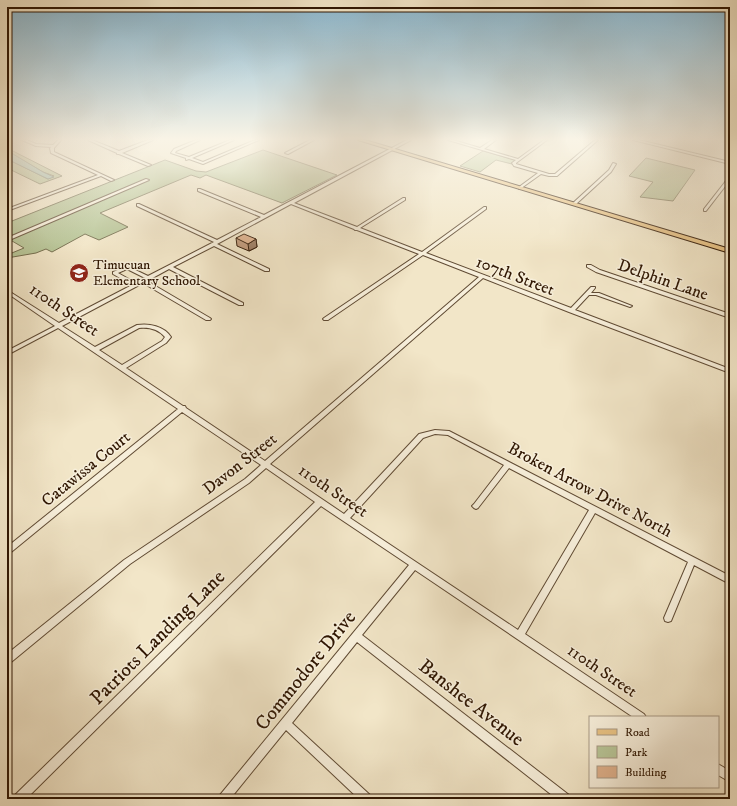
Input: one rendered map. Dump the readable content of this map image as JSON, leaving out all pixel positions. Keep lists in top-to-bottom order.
{
  "streets": {
    "street": [
      "107th Street",
      "Delphin Lane",
      "110th Street",
      "Davon Street",
      "Catawissa Court",
      "Broken Arrow Drive North",
      "Patriots Landing Lane",
      "Commodore Drive",
      "Banshee Avenue"
    ]
  },
  "crossings": [
    ["107th Street", "Davon Street"],
    ["110th Street", "Davon Street"],
    ["110th Street", "Catawissa Court"],
    ["110th Street", "Broken Arrow Drive North"],
    ["110th Street", "Patriots Landing Lane"],
    ["110th Street", "Commodore Drive"],
    ["Commodore Drive", "Banshee Avenue"]
  ],
  "places": {
    "school or university": ["Timucuan Elementary School"]
  },
  "legend": ["Road", "Park", "Building"]
}
